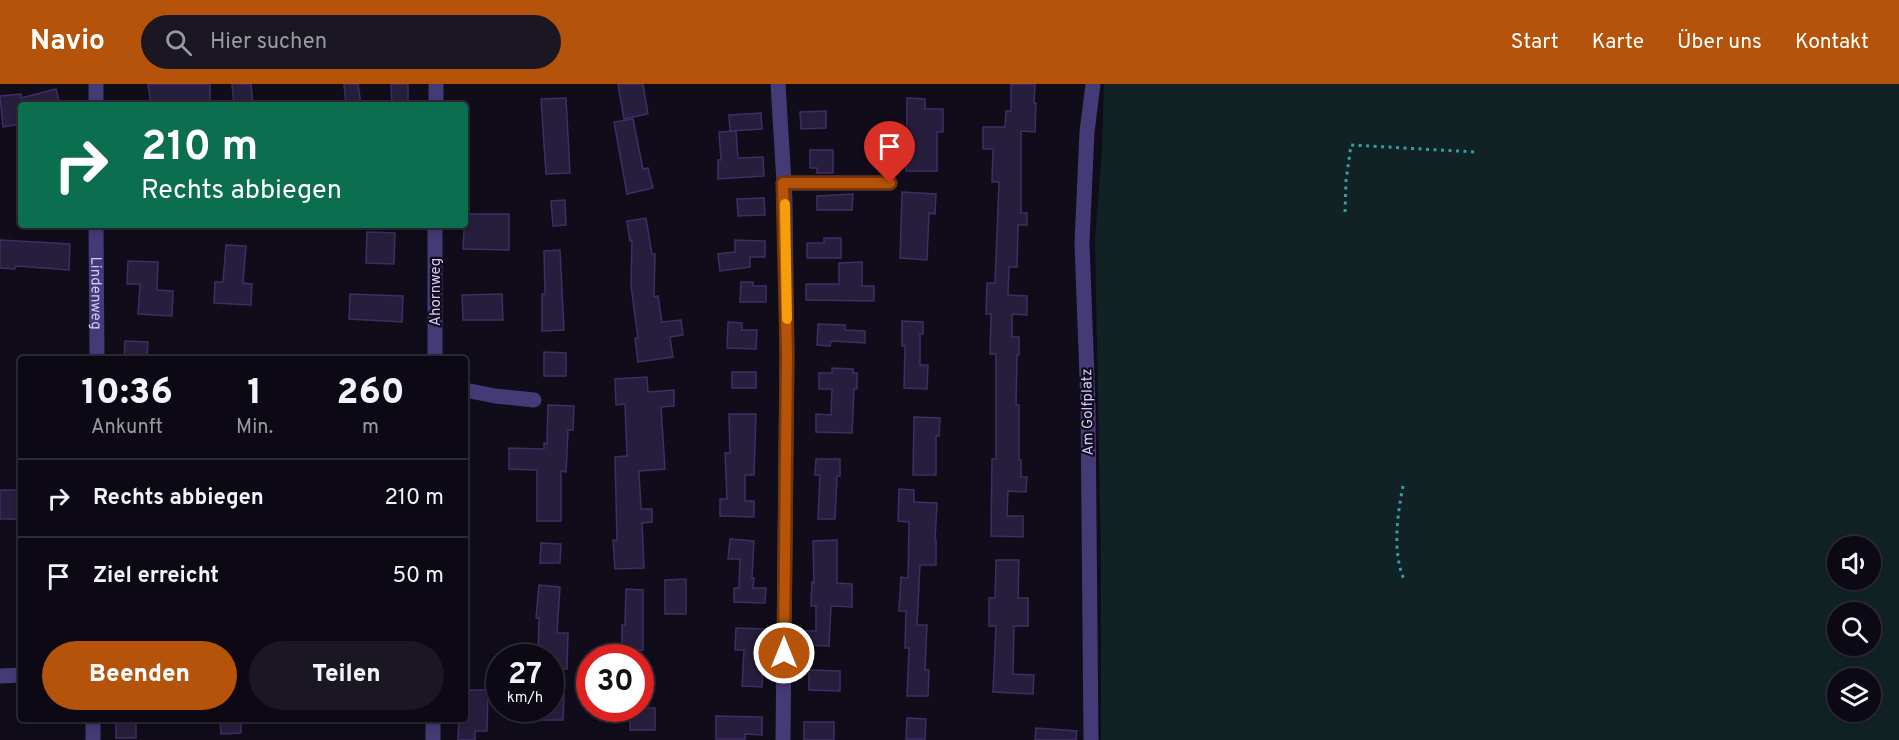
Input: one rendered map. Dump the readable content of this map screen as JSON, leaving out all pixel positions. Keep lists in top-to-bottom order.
{
  "streets": {
    "street": ["Lindenweg", "Ahornweg", "Am Golfplatz"]
  },
  "page": {
    "header": "Navio",
    "search": "Hier suchen",
    "nav": [
      "Start",
      "Karte",
      "Über uns",
      "Kontakt"
    ],
    "turn": ["210 m", "Rechts abbiegen"],
    "eta": [
      "10:36",
      "Ankunft",
      "1",
      "Min.",
      "260",
      "m"
    ],
    "list": [
      {
        "name": "Rechts abbiegen",
        "value": "210 m"
      },
      {
        "name": "Ziel erreicht",
        "value": "50 m"
      }
    ],
    "buttons": ["Beenden", "Teilen"],
    "speed": "27 km/h",
    "limit": "30"
  }
}
